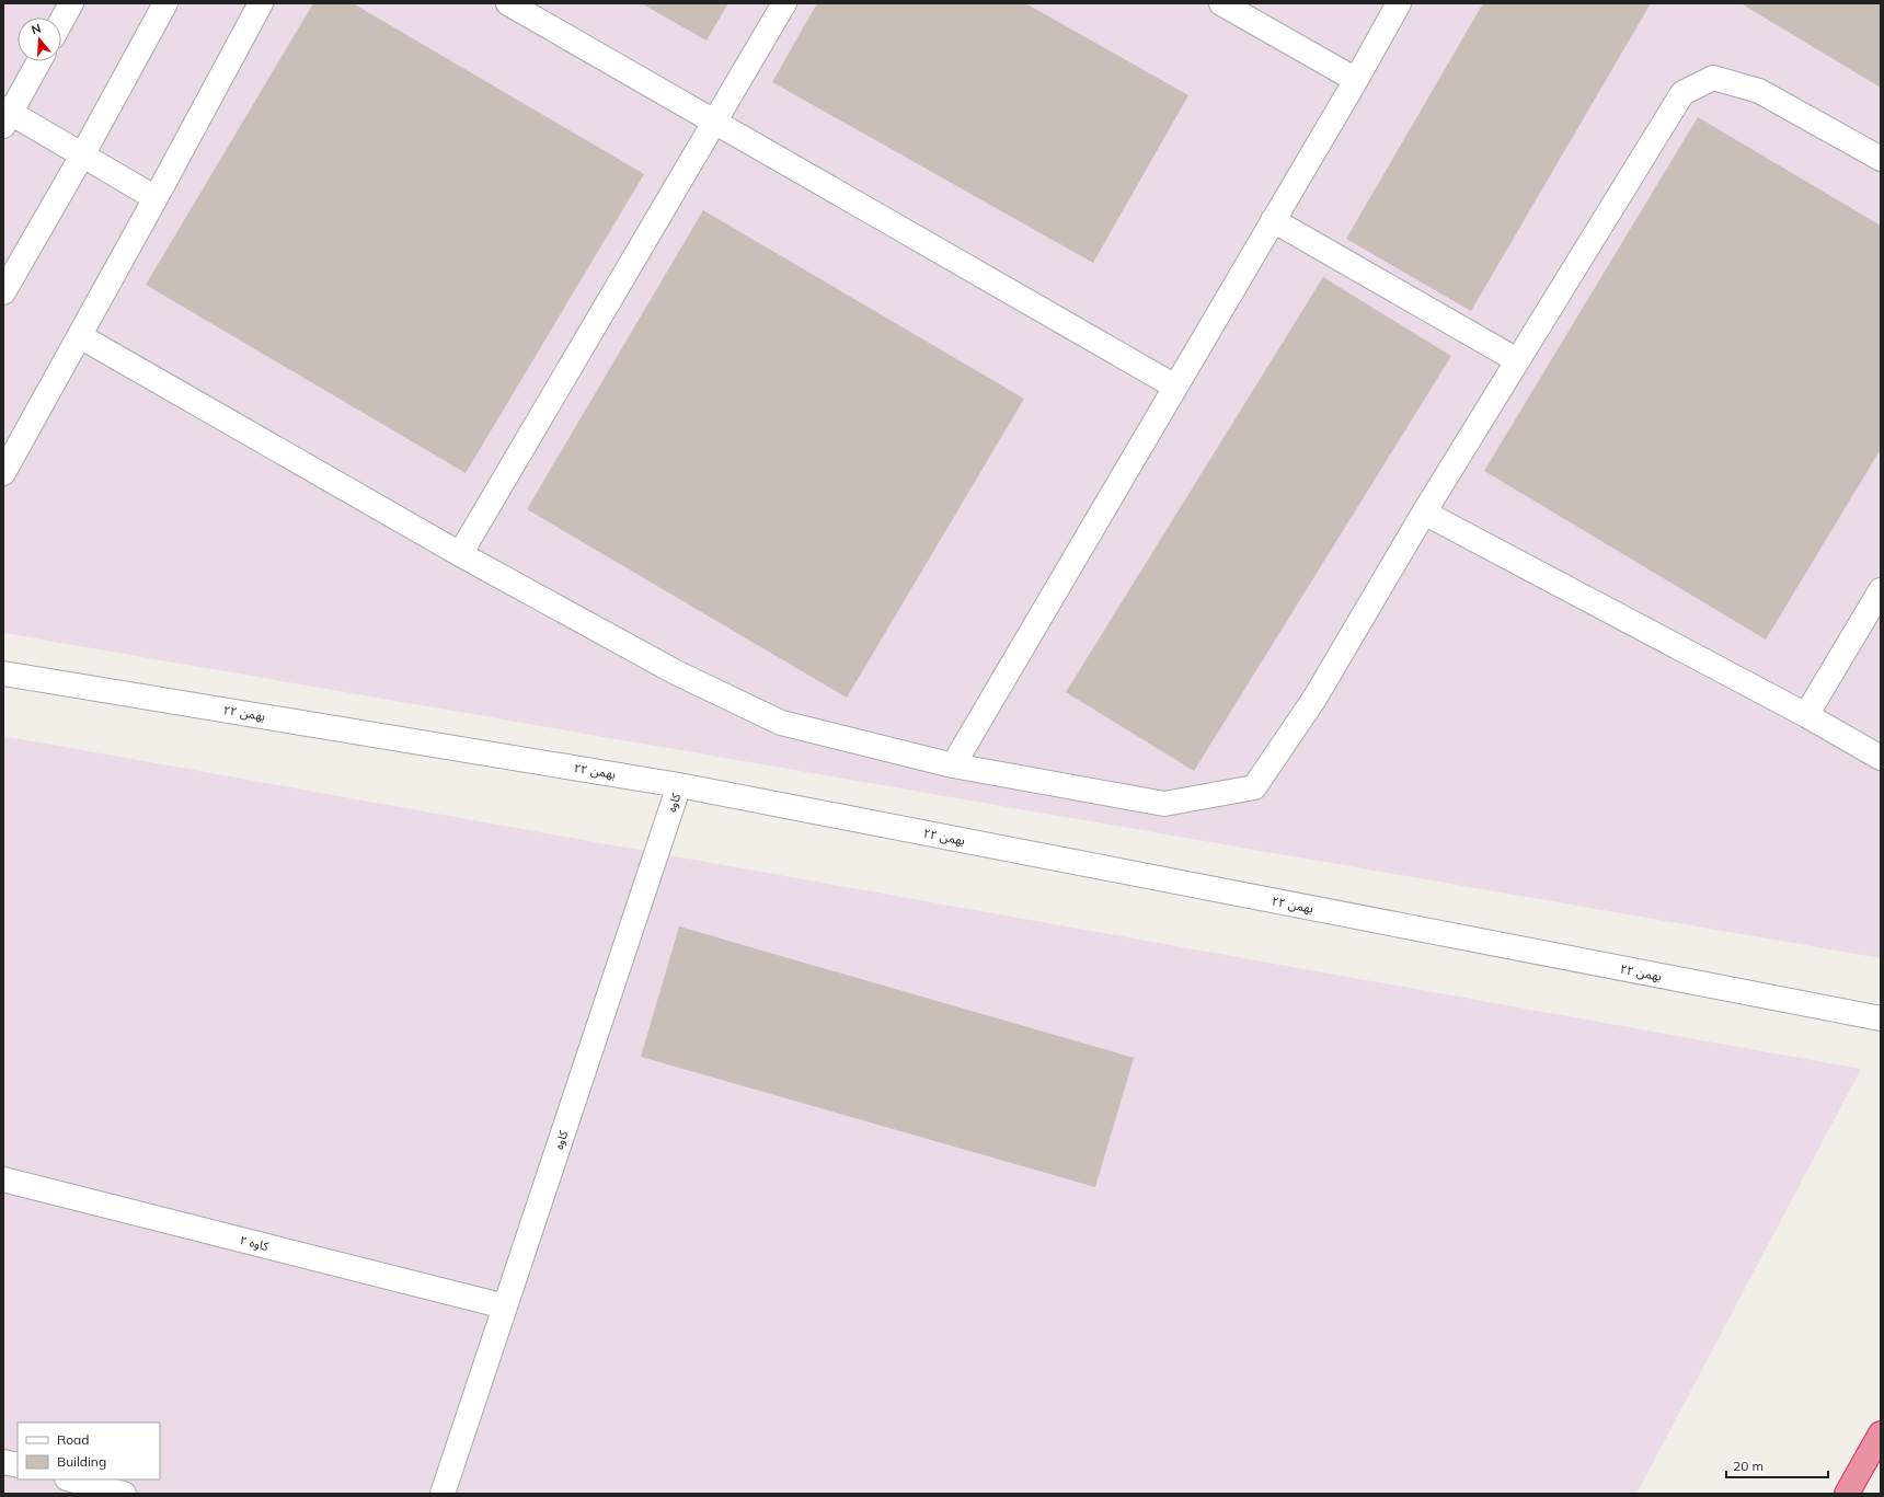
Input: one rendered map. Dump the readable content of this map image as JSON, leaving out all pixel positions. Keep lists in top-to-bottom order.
{
  "streets": {
    "lane": ["۲۲ بهمن", "کاوه", "کاوه ۲"]
  },
  "crossings": [
    ["۲۲ بهمن", "کاوه"],
    ["کاوه", "کاوه ۲"]
  ],
  "legend": ["Road", "Building"],
  "scale_bar": "20 m",
  "north": "top"
}
